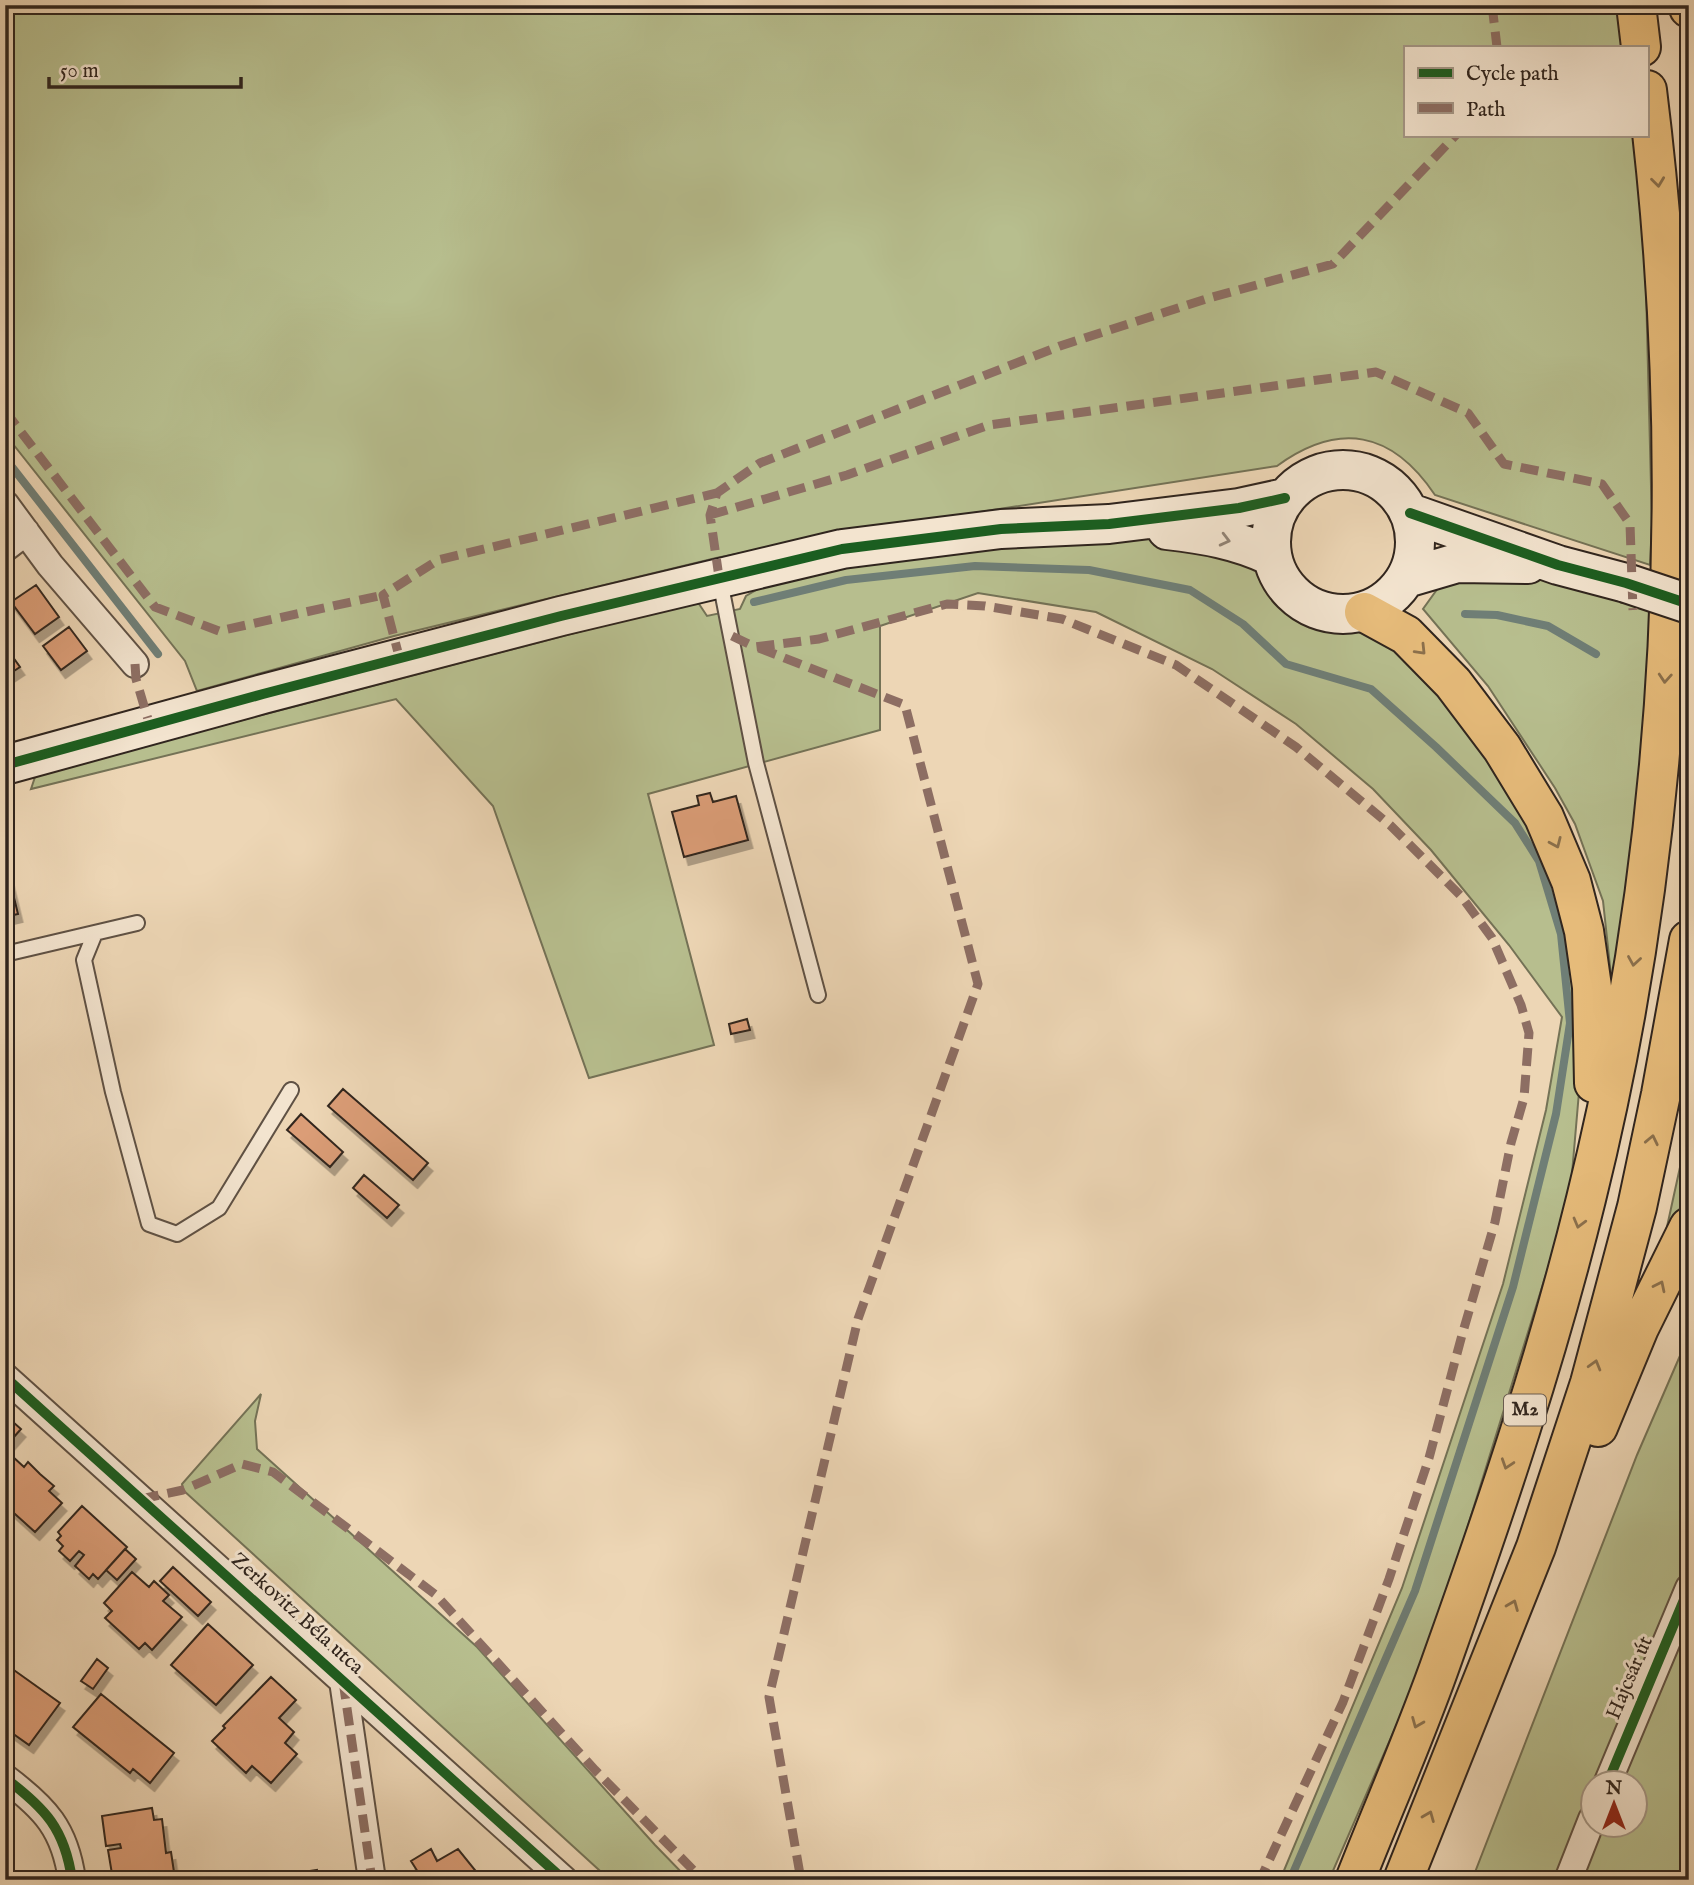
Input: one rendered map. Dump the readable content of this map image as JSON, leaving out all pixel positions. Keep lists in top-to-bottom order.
{
  "streets": {
    "highway": ["M2"],
    "street": ["Zerkovitz Béla utca", "Hajcsár út"]
  },
  "legend": ["Cycle path", "Path"],
  "scale_bar": "50 m",
  "north": "top"
}
